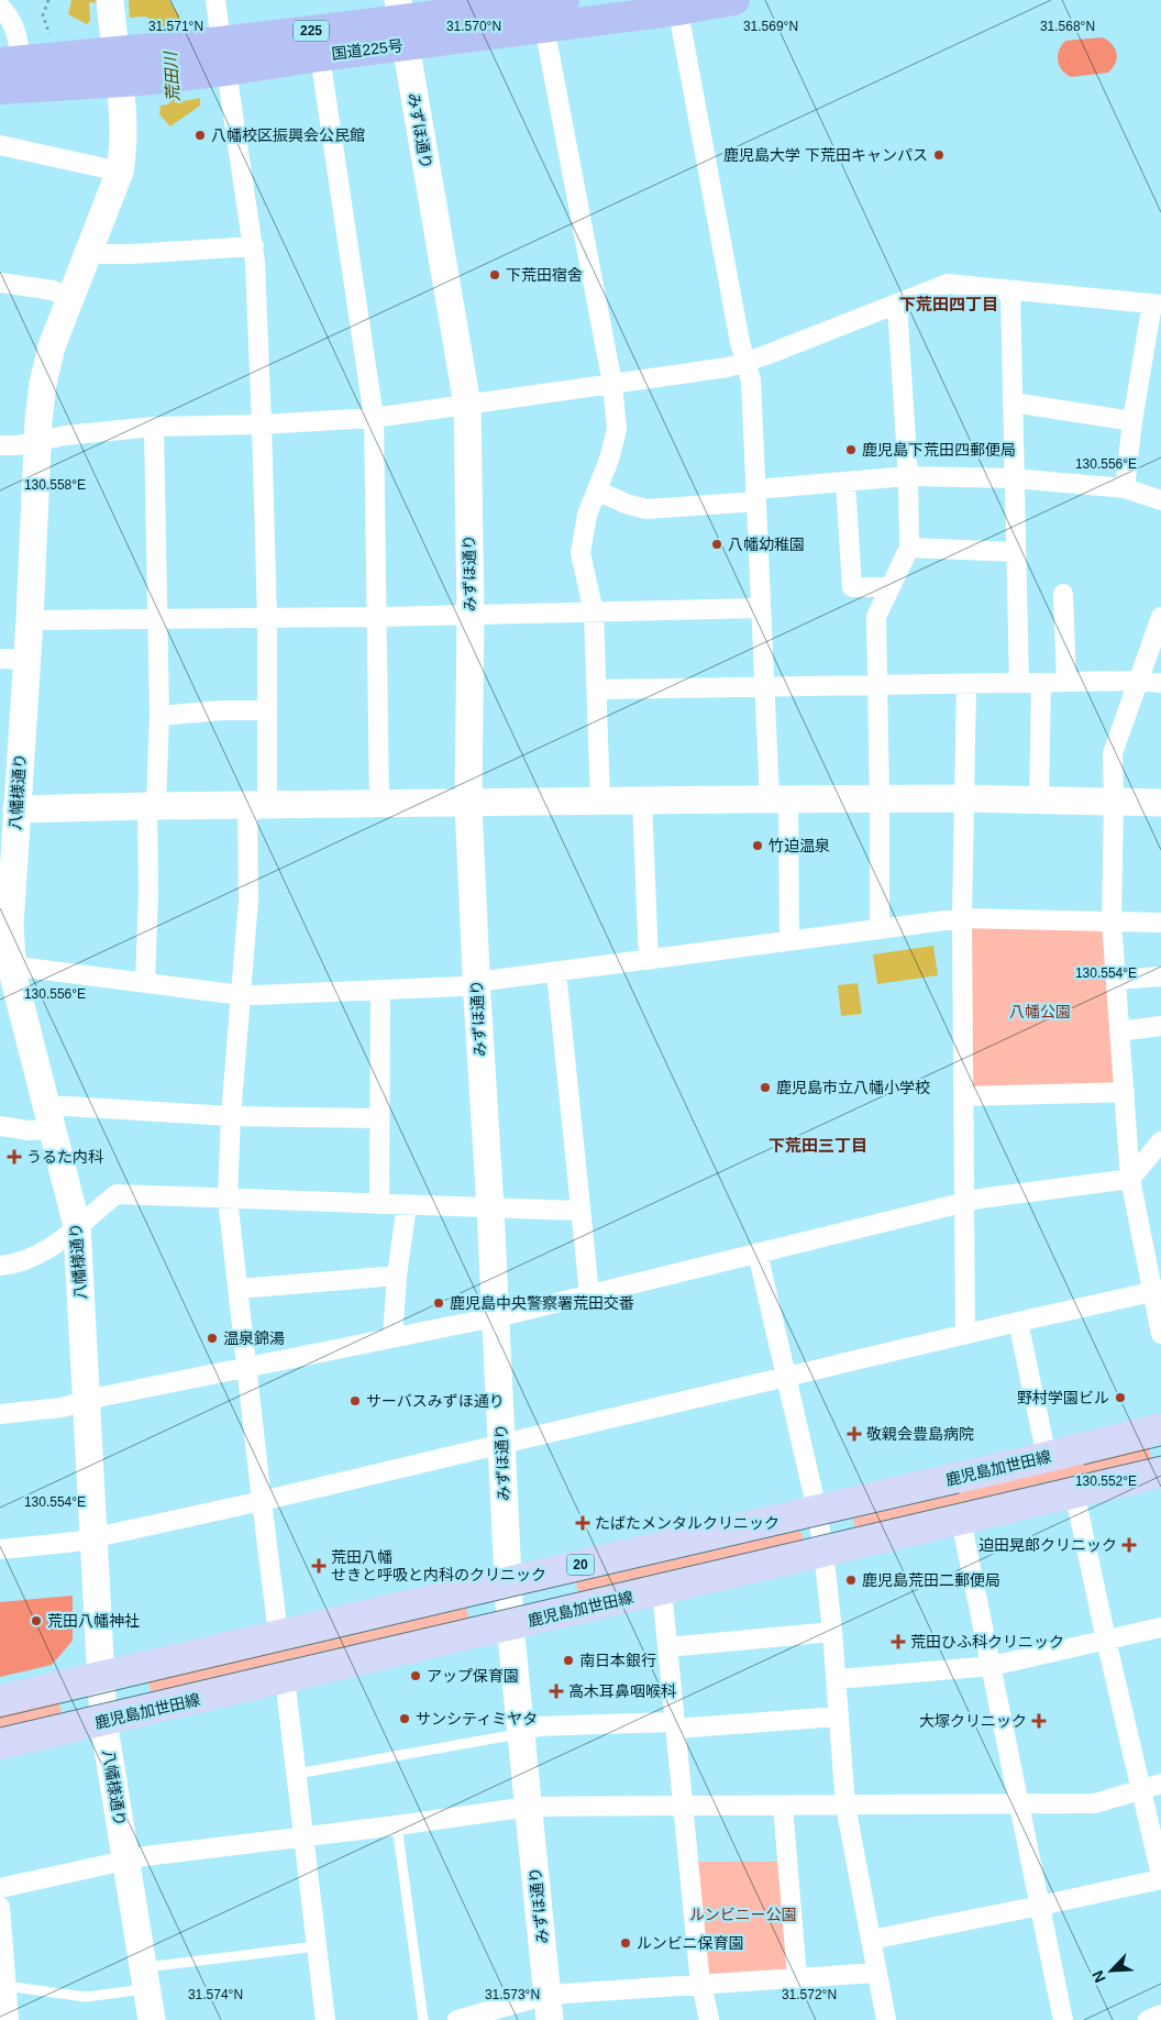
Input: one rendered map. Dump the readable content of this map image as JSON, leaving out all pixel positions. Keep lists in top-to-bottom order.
{
  "streets": {
    "highway": ["225", "国道225号"],
    "main road": ["鹿児島加世田線", "20"],
    "street": ["みずほ通り", "八幡様通り"]
  },
  "crossings": [
    ["国道225号", "みずほ通り"],
    ["みずほ通り", "鹿児島加世田線"],
    ["八幡様通り", "鹿児島加世田線"]
  ],
  "districts": ["下荒田四丁目", "下荒田三丁目"],
  "water": ["荒田川"],
  "parks": ["八幡公園", "ルンビニー公園"],
  "places": {
    "other": [
      "八幡校区振興会公民館",
      "鹿児島大学 下荒田キャンパス",
      "下荒田宿舍",
      "鹿児島下荒田四郵便局",
      "八幡幼稚園",
      "竹迫温泉",
      "鹿児島市立八幡小学校",
      "鹿児島中央警察署荒田交番",
      "温泉錦湯",
      "野村学園ビル",
      "サーバスみずほ通り",
      "鹿児島荒田二郵便局",
      "荒田八幡神社",
      "南日本銀行",
      "アップ保育園",
      "サンシティミヤタ",
      "ルンビニ保育園"
    ],
    "health": [
      "うるた内科",
      "敬親会豊島病院",
      "たばたメンタルクリニック",
      "迫田晃郎クリニック",
      "荒田八幡 せきと呼吸と内科のクリニック",
      "荒田ひふ科クリニック",
      "高木耳鼻咽喉科",
      "大塚クリニック"
    ]
  },
  "north": "bottom left",
  "coordinates": [
    "31.569°N",
    "31.568°N",
    "31.571°N",
    "31.570°N",
    "130.556°E",
    "130.558°E",
    "130.554°E",
    "130.552°E",
    "31.574°N",
    "31.573°N",
    "31.572°N"
  ]
}
